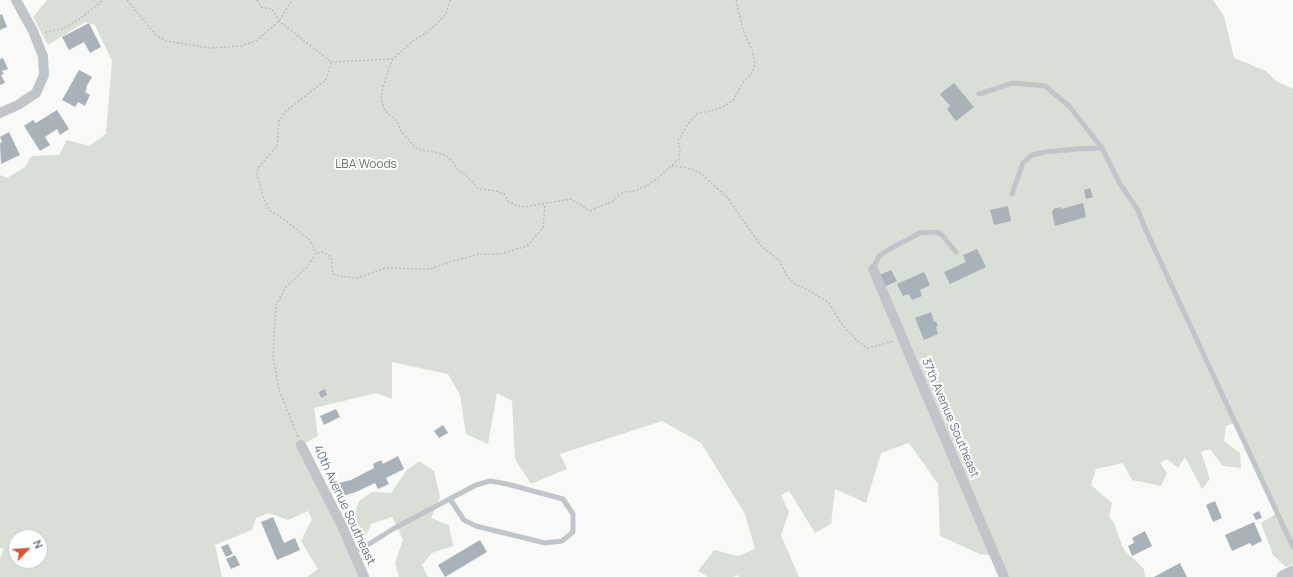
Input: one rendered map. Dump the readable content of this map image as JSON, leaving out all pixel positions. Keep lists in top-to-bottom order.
{
  "streets": {
    "street": ["37th Avenue Southeast", "40th Avenue Southeast"]
  },
  "parks": ["LBA Woods"],
  "north": "top right"
}
